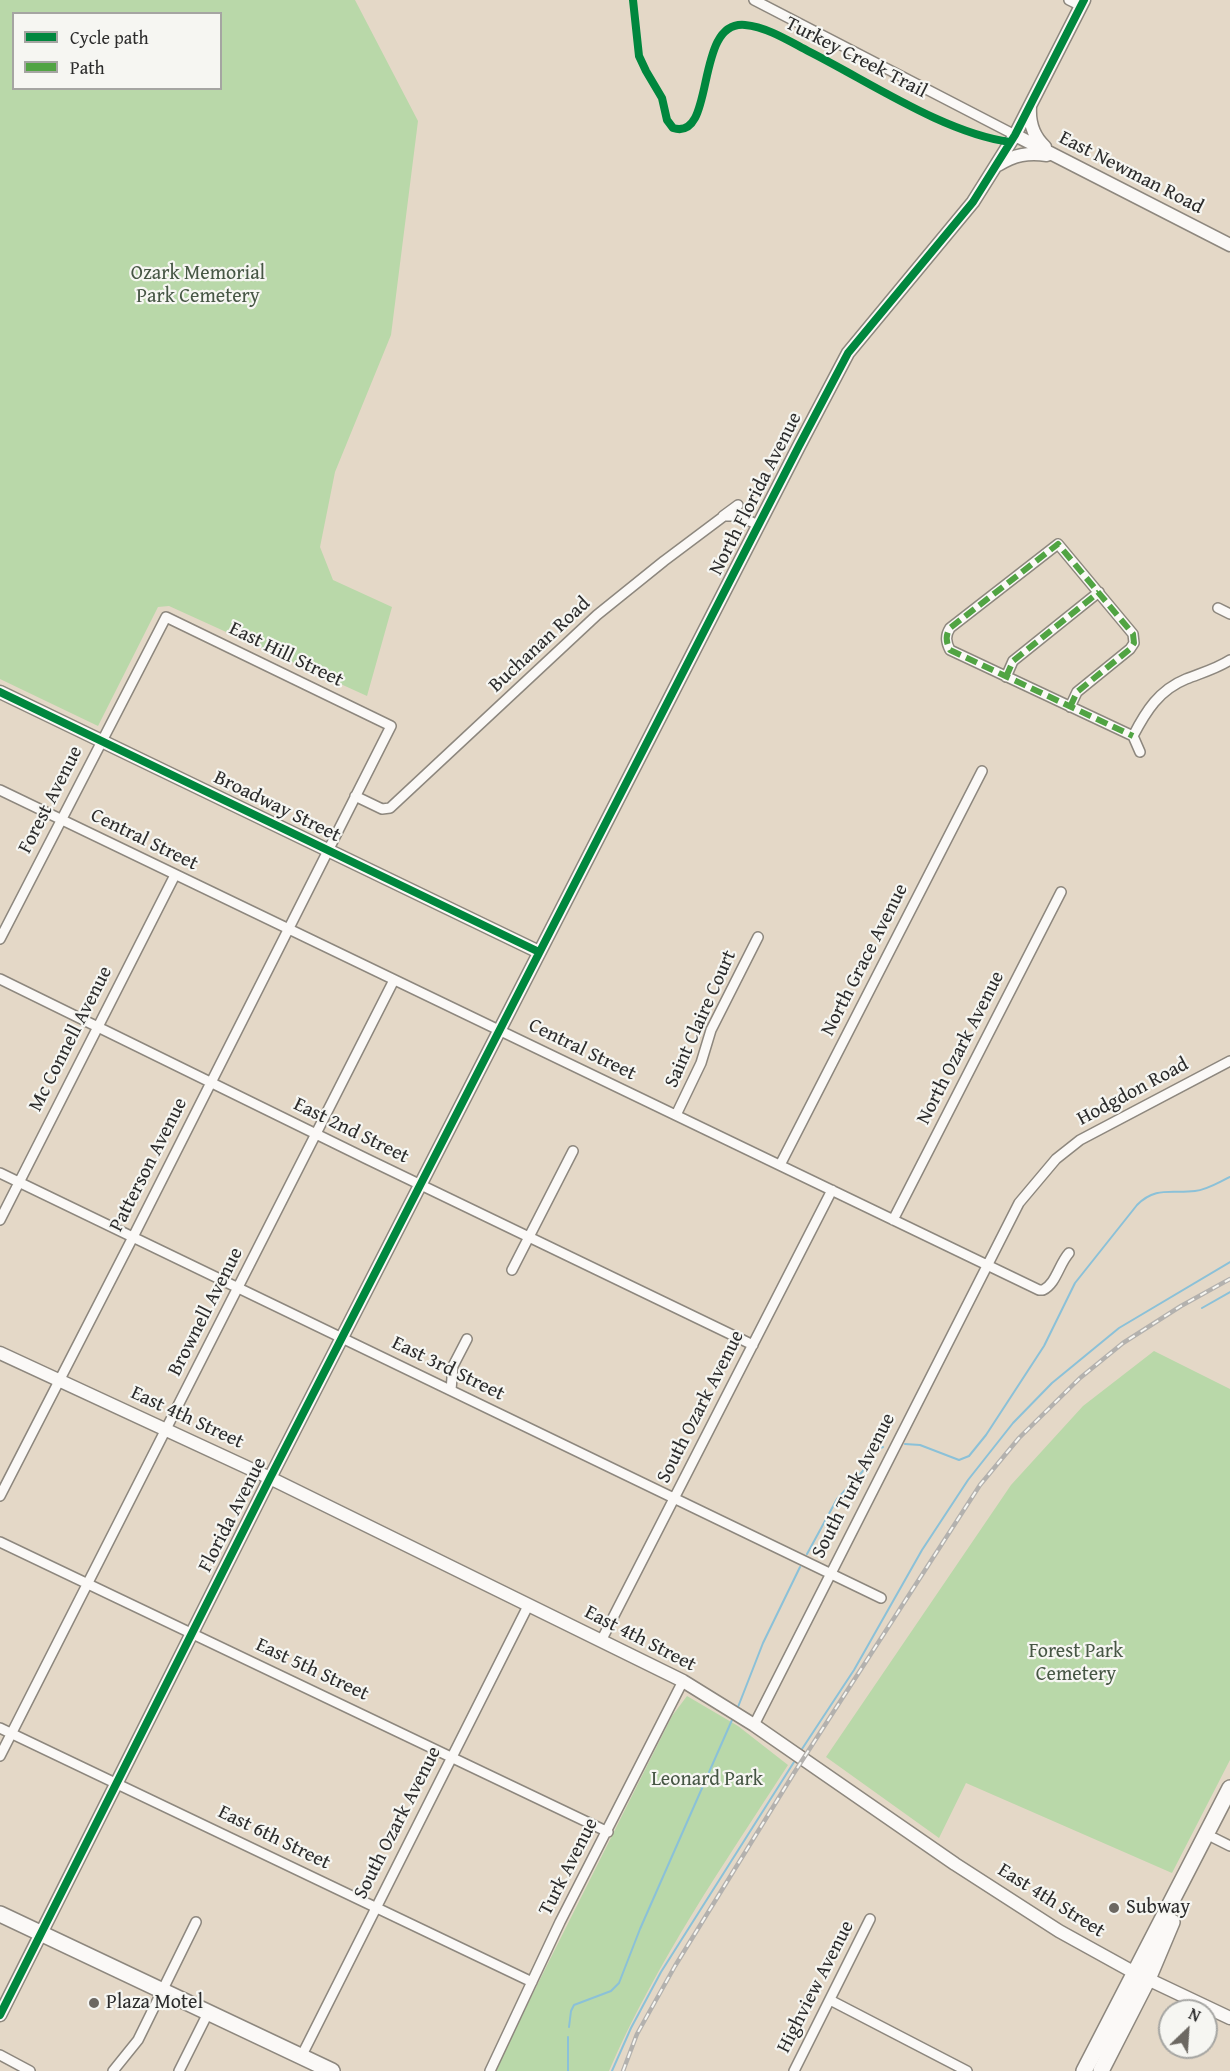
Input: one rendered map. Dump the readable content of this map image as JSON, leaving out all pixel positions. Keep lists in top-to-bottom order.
{
  "streets": {
    "street": [
      "East Newman Road",
      "North Florida Avenue",
      "Buchanan Road",
      "East Hill Street",
      "Forest Avenue",
      "Broadway Street",
      "Central Street",
      "North Grace Avenue",
      "Saint Claire Court",
      "Mc Connell Avenue",
      "North Ozark Avenue",
      "Hodgdon Road",
      "East 2nd Street",
      "Patterson Avenue",
      "Brownell Avenue",
      "East 3rd Street",
      "South Ozark Avenue",
      "East 4th Street",
      "South Turk Avenue",
      "Florida Avenue",
      "East 5th Street",
      "East 6th Street",
      "Turk Avenue",
      "Highview Avenue"
    ],
    "cycle path": ["Turkey Creek Trail"]
  },
  "crossings": [
    ["East Newman Road", "North Florida Avenue"],
    ["North Florida Avenue", "Broadway Street"],
    ["North Florida Avenue", "Central Street"],
    ["North Florida Avenue", "Florida Avenue"],
    ["Buchanan Road", "Patterson Avenue"],
    ["East Hill Street", "Forest Avenue"],
    ["East Hill Street", "Patterson Avenue"],
    ["Forest Avenue", "Broadway Street"],
    ["Forest Avenue", "Central Street"],
    ["Broadway Street", "Patterson Avenue"],
    ["Central Street", "North Grace Avenue"],
    ["Central Street", "Saint Claire Court"],
    ["Central Street", "Mc Connell Avenue"],
    ["Central Street", "North Ozark Avenue"],
    ["Central Street", "Hodgdon Road"],
    ["Central Street", "Patterson Avenue"],
    ["Central Street", "Brownell Avenue"],
    ["Central Street", "South Ozark Avenue"],
    ["Central Street", "South Turk Avenue"],
    ["Central Street", "Florida Avenue"],
    ["Mc Connell Avenue", "East 2nd Street"],
    ["Mc Connell Avenue", "East 3rd Street"],
    ["Hodgdon Road", "South Turk Avenue"],
    ["East 2nd Street", "Patterson Avenue"],
    ["East 2nd Street", "Brownell Avenue"],
    ["East 2nd Street", "South Ozark Avenue"],
    ["East 2nd Street", "Florida Avenue"],
    ["Patterson Avenue", "East 3rd Street"],
    ["Patterson Avenue", "East 4th Street"],
    ["Brownell Avenue", "East 3rd Street"],
    ["Brownell Avenue", "East 4th Street"],
    ["Brownell Avenue", "East 5th Street"],
    ["Brownell Avenue", "East 6th Street"],
    ["East 3rd Street", "South Ozark Avenue"],
    ["East 3rd Street", "South Turk Avenue"],
    ["East 3rd Street", "Florida Avenue"],
    ["South Ozark Avenue", "East 4th Street"],
    ["South Ozark Avenue", "East 5th Street"],
    ["South Ozark Avenue", "East 6th Street"],
    ["East 4th Street", "South Turk Avenue"],
    ["East 4th Street", "Florida Avenue"],
    ["East 4th Street", "Turk Avenue"],
    ["Florida Avenue", "East 5th Street"],
    ["Florida Avenue", "East 6th Street"],
    ["East 5th Street", "Turk Avenue"],
    ["East 6th Street", "Turk Avenue"]
  ],
  "parks": ["Ozark Memorial Park Cemetery", "Forest Park Cemetery", "Leonard Park"],
  "places": ["Subway", "Plaza Motel"],
  "legend": ["Cycle path", "Path"],
  "north": "top right"
}
